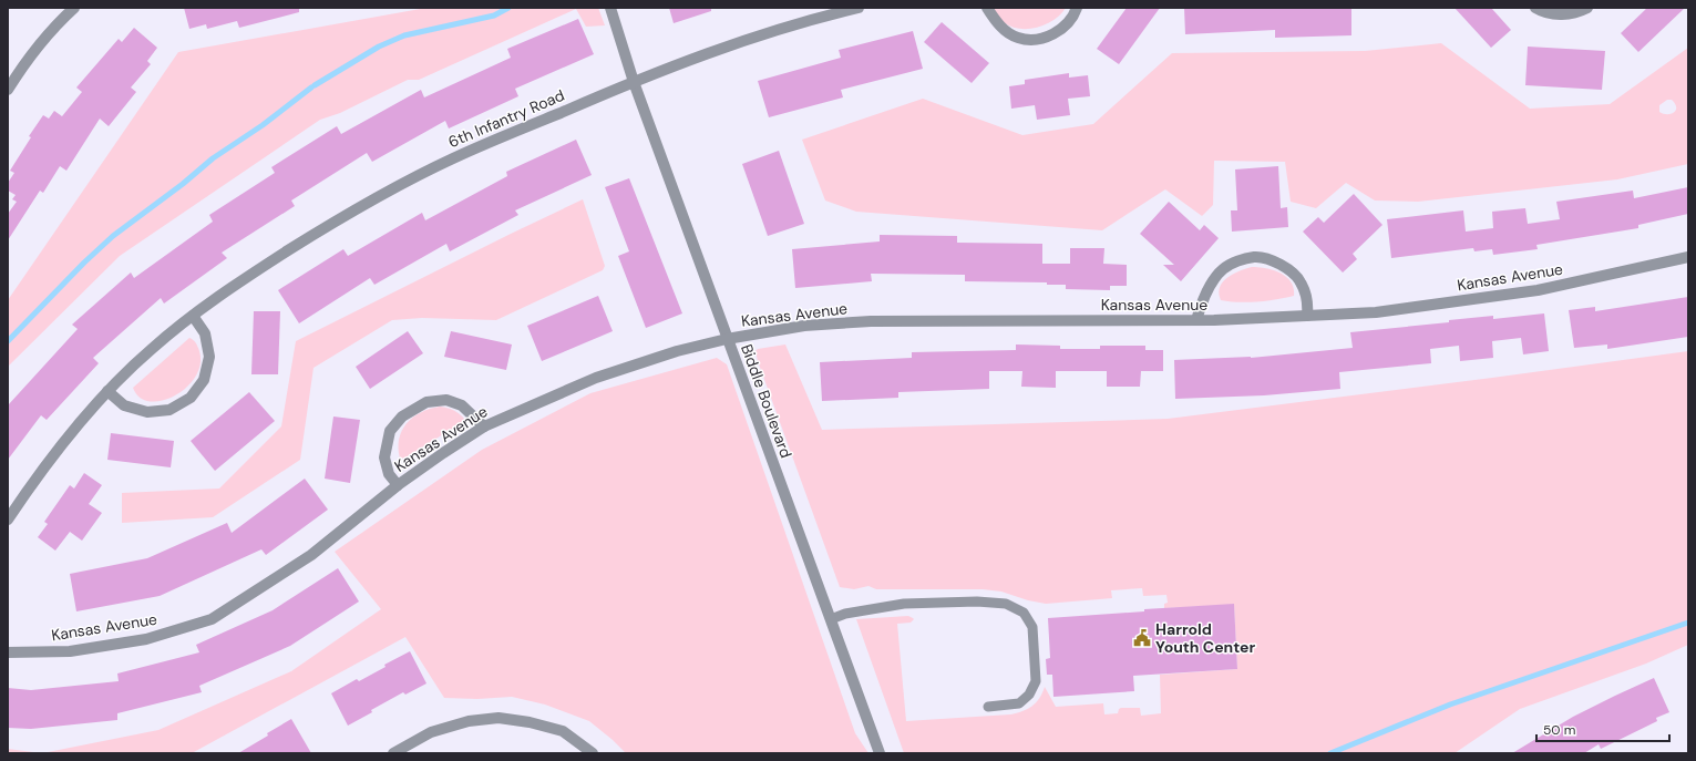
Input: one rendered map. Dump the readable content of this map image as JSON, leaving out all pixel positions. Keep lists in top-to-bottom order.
{
  "streets": {
    "street": ["6th Infantry Road", "Kansas Avenue", "Biddle Boulevard"]
  },
  "crossings": [
    ["6th Infantry Road", "Biddle Boulevard"],
    ["Kansas Avenue", "Biddle Boulevard"]
  ],
  "places": {
    "public building": ["Harrold Youth Center"]
  },
  "scale_bar": "50 m"
}
